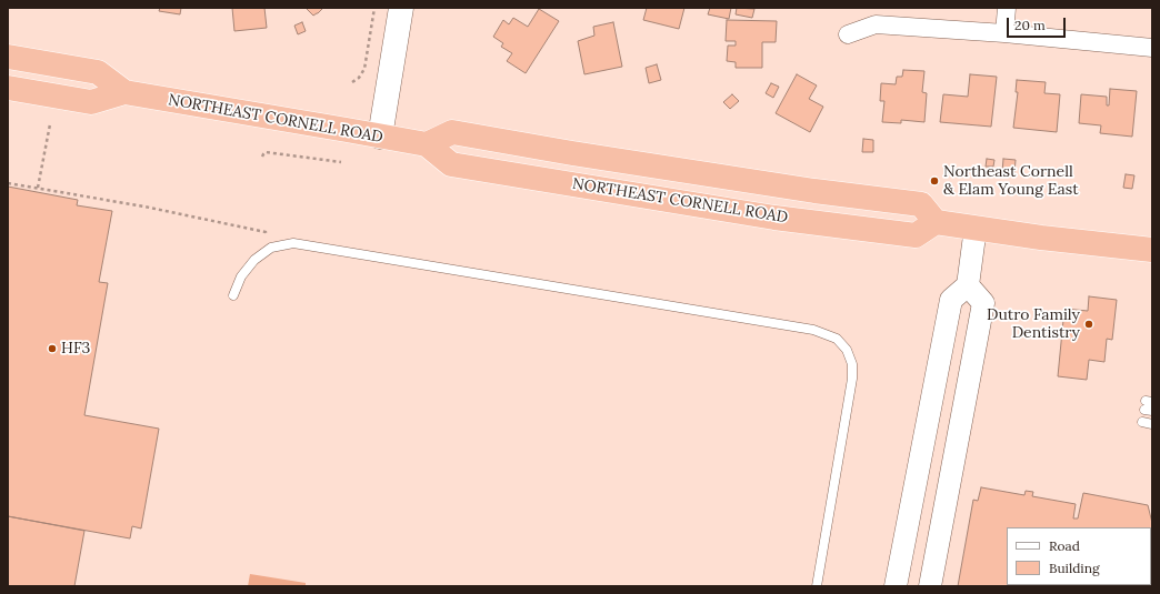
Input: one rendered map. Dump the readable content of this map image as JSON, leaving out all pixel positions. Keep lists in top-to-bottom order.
{
  "streets": {
    "highway": ["NORTHEAST CORNELL ROAD"]
  },
  "places": ["Northeast Cornell & Elam Young East", "Dutro Family Dentistry", "HF3"],
  "legend": ["Road", "Building"],
  "scale_bar": "20 m"
}
